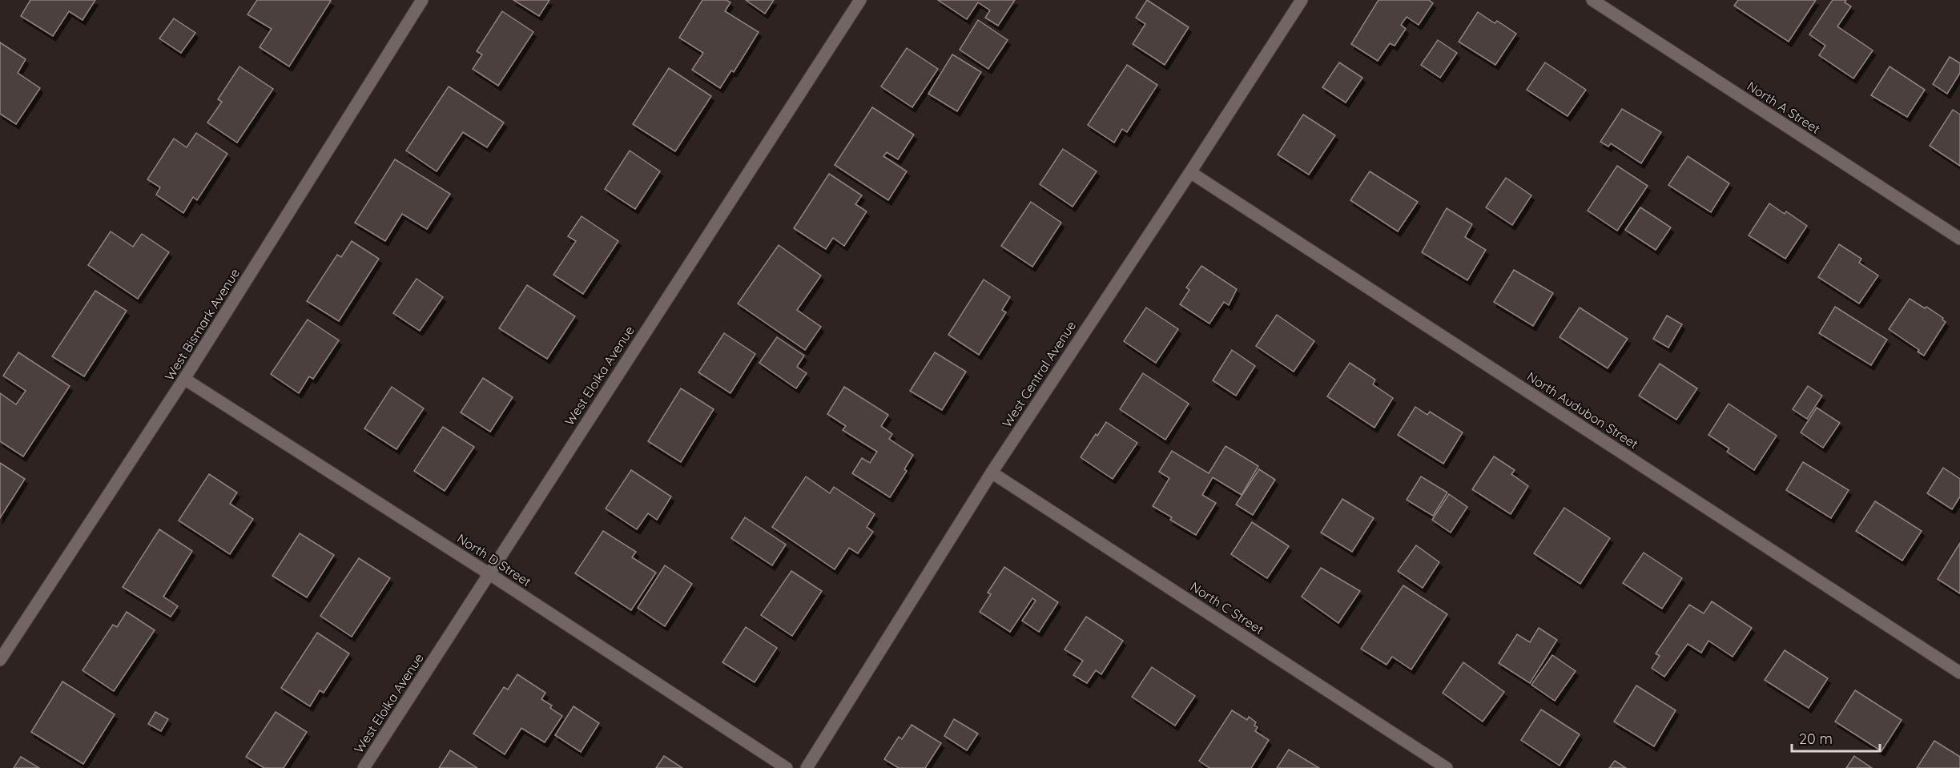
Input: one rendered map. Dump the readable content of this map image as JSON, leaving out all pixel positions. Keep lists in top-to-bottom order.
{
  "streets": {
    "street": [
      "North A Street",
      "West Bismark Avenue",
      "West Central Avenue",
      "West Eloika Avenue",
      "North Audubon Street",
      "North D Street",
      "North C Street"
    ]
  },
  "crossings": [
    ["West Bismark Avenue", "North D Street"],
    ["West Central Avenue", "North Audubon Street"],
    ["West Central Avenue", "North C Street"],
    ["West Eloika Avenue", "North D Street"]
  ],
  "scale_bar": "20 m"
}
